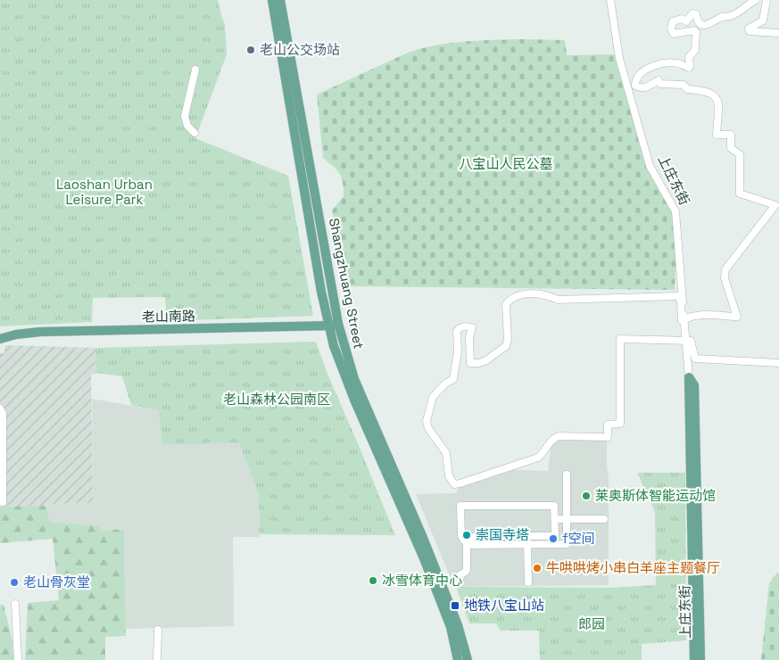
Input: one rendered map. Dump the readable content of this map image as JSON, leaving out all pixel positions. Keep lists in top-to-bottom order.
{
  "streets": {
    "main road": ["上庄东街", "Shangzhuang Street", "老山南路"]
  },
  "crossings": [
    ["Shangzhuang Street", "老山南路"]
  ],
  "parks": [
    "八宝山人民公墓",
    "Laoshan Urban Leisure Park",
    "老山森林公园南区",
    "郎园"
  ],
  "places": {
    "other": [
      "老山公交场站",
      "莱奥斯体智能运动馆",
      "崇国寺塔",
      "f空间",
      "牛哄哄烤小串白羊座主题餐厅",
      "冰雪体育中心",
      "老山骨灰堂"
    ],
    "transit": ["地铁八宝山站"]
  }
}
